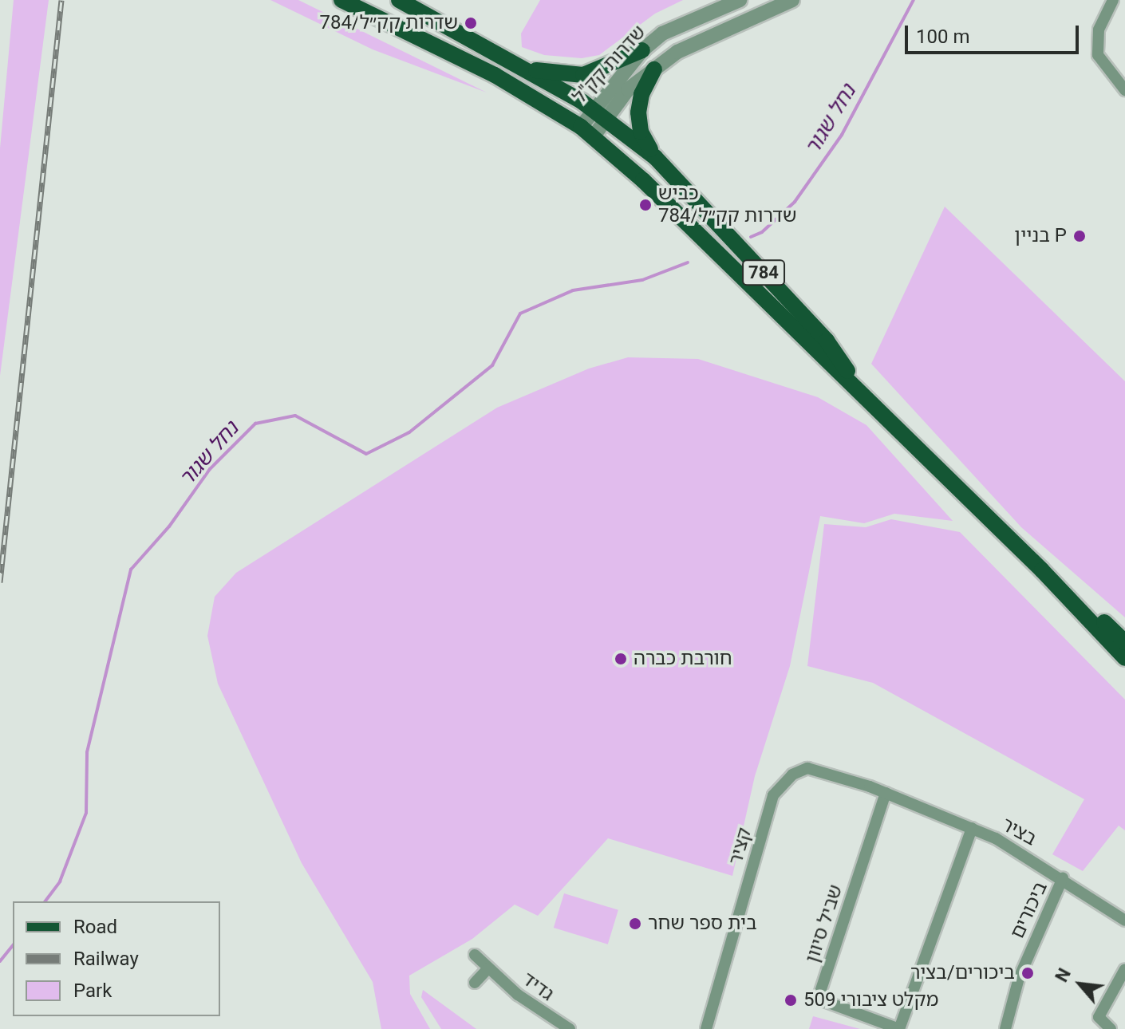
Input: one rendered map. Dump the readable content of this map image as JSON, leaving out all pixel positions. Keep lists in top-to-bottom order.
{
  "streets": {
    "main road": ["784"],
    "street": [
      "שדרות קק\"ל",
      "בציר",
      "קציר",
      "ביכורים",
      "שביל סיוון",
      "גדיד"
    ]
  },
  "crossings": [
    ["שדרות קק\"ל", "784"],
    ["בציר", "קציר"],
    ["בציר", "ביכורים"],
    ["בציר", "שביל סיוון"],
    ["קציר", "שביל סיוון"]
  ],
  "water": ["נחל שגור"],
  "places": [
    "784/שדרות קק״ל",
    "כביש 784/שדרות קק״ל",
    "בניין P",
    "חורבת כברה",
    "בית ספר שחר",
    "ביכורים/בציר",
    "מקלט ציבורי 509"
  ],
  "legend": ["Road", "Railway", "Park"],
  "scale_bar": "100 m",
  "north": "top left"
}
